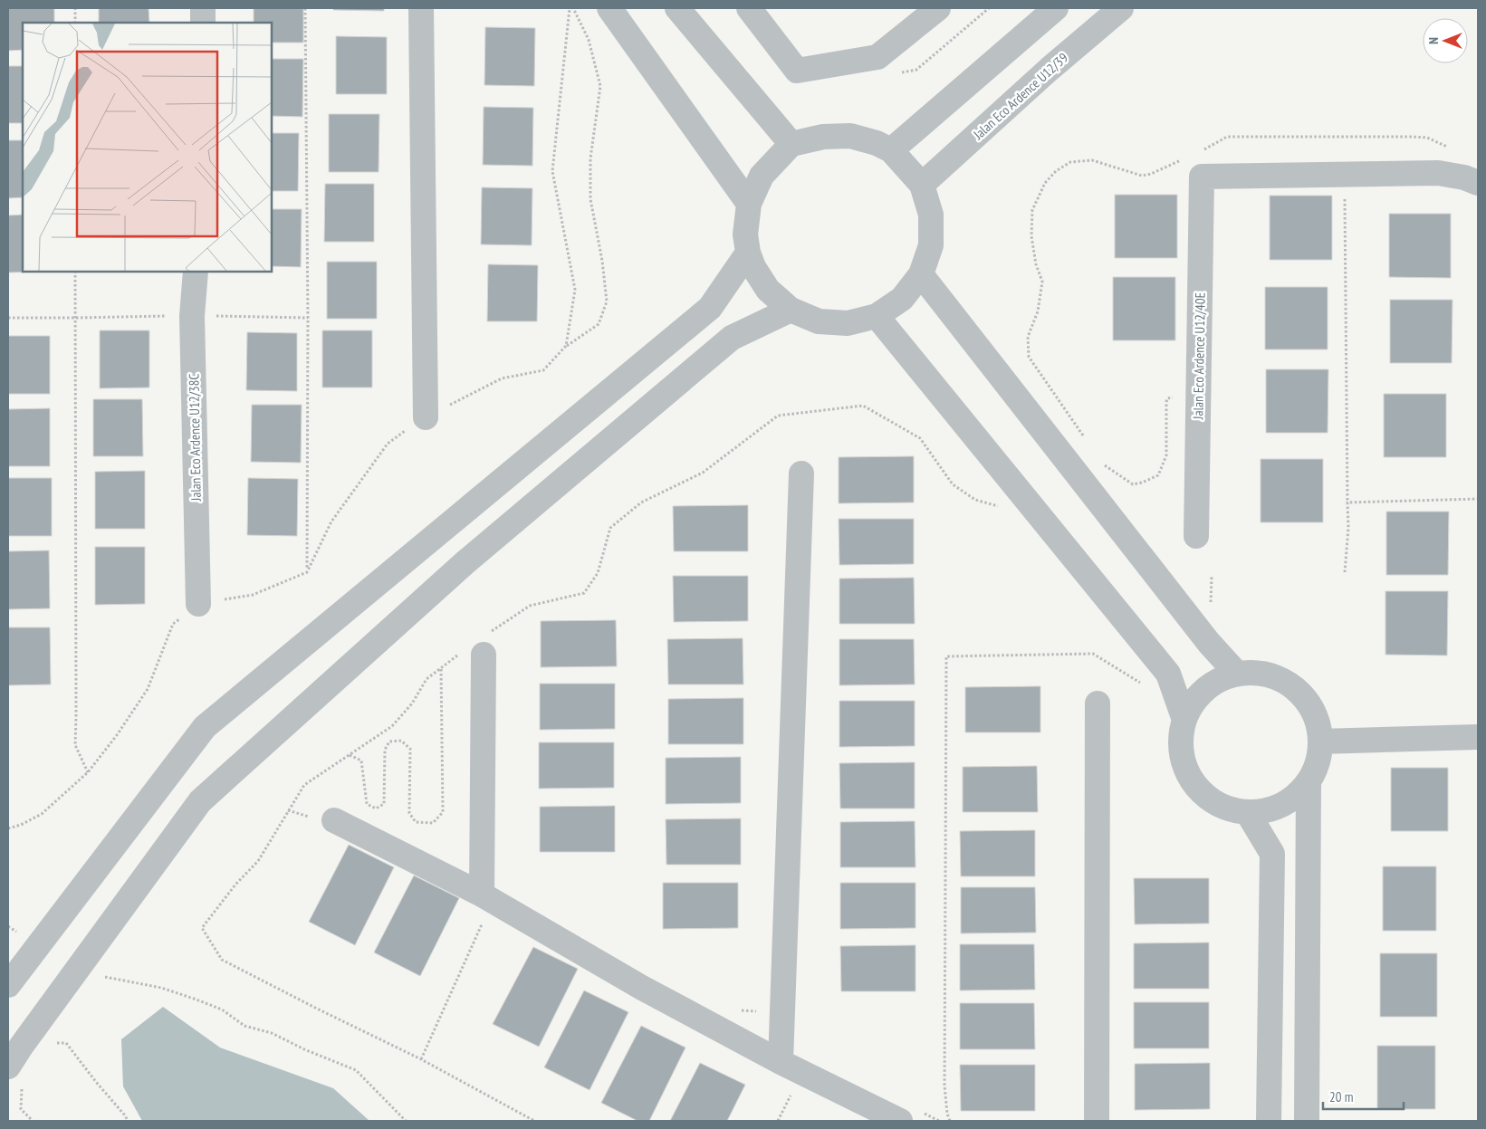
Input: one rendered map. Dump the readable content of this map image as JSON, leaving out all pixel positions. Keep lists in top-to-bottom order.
{
  "streets": {
    "street": ["Jalan Eco Ardence U12/39", "Jalan Eco Ardence U12/40E", "Jalan Eco Ardence U12/38C"]
  },
  "scale_bar": "20 m",
  "north": "left"
}
